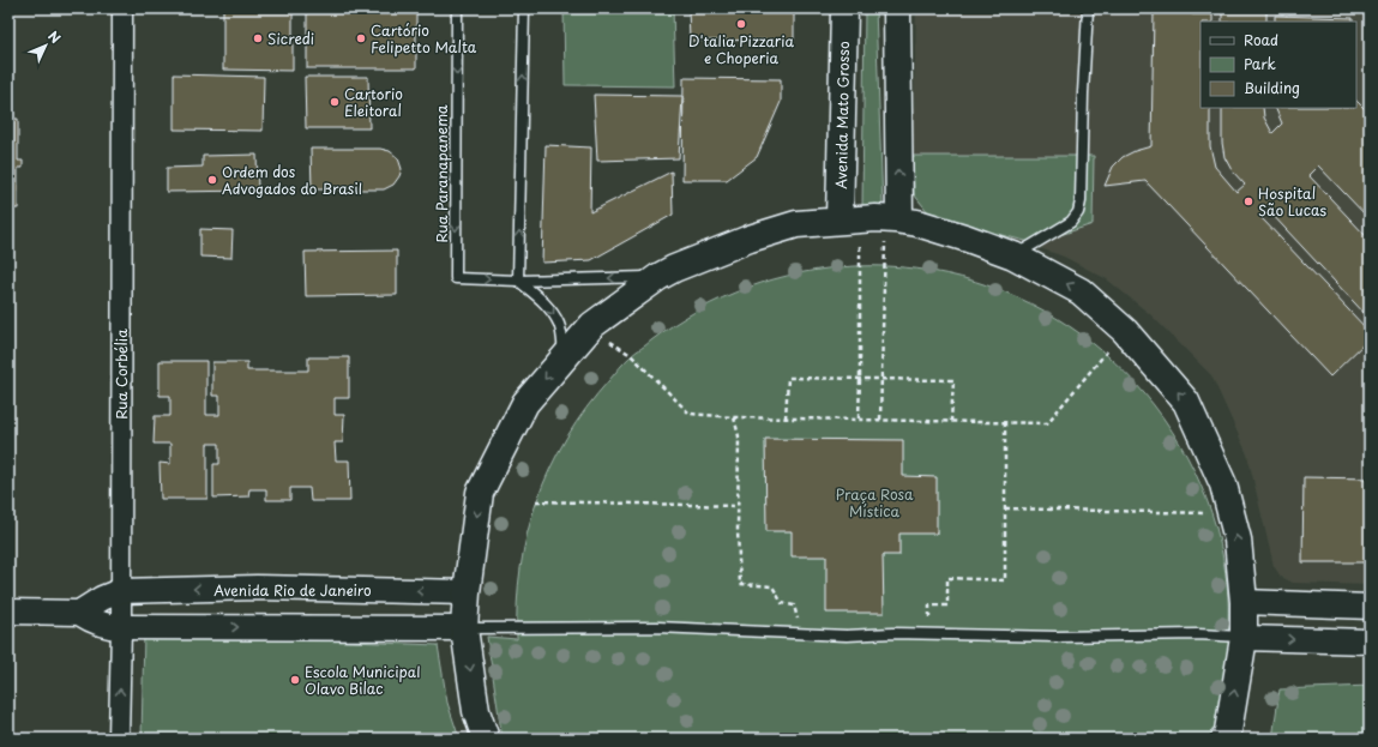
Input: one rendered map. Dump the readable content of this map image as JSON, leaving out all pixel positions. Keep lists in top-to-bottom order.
{
  "streets": {
    "main road": ["Avenida Mato Grosso"],
    "street": ["Rua Corbélia", "Avenida Rio de Janeiro"],
    "lane": ["Rua Paranapanema"]
  },
  "crossings": [
    ["Rua Corbélia", "Avenida Rio de Janeiro"]
  ],
  "parks": ["Praça Rosa Mística"],
  "places": [
    "D'talia Pizzaria e Choperia",
    "Sicredi",
    "Cartório Felipetto Malta",
    "Cartorio Eleitoral",
    "Ordem dos Advogados do Brasil",
    "Hospital São Lucas",
    "Escola Municipal Olavo Bilac"
  ],
  "legend": ["Road", "Park", "Building"],
  "north": "top right"
}
